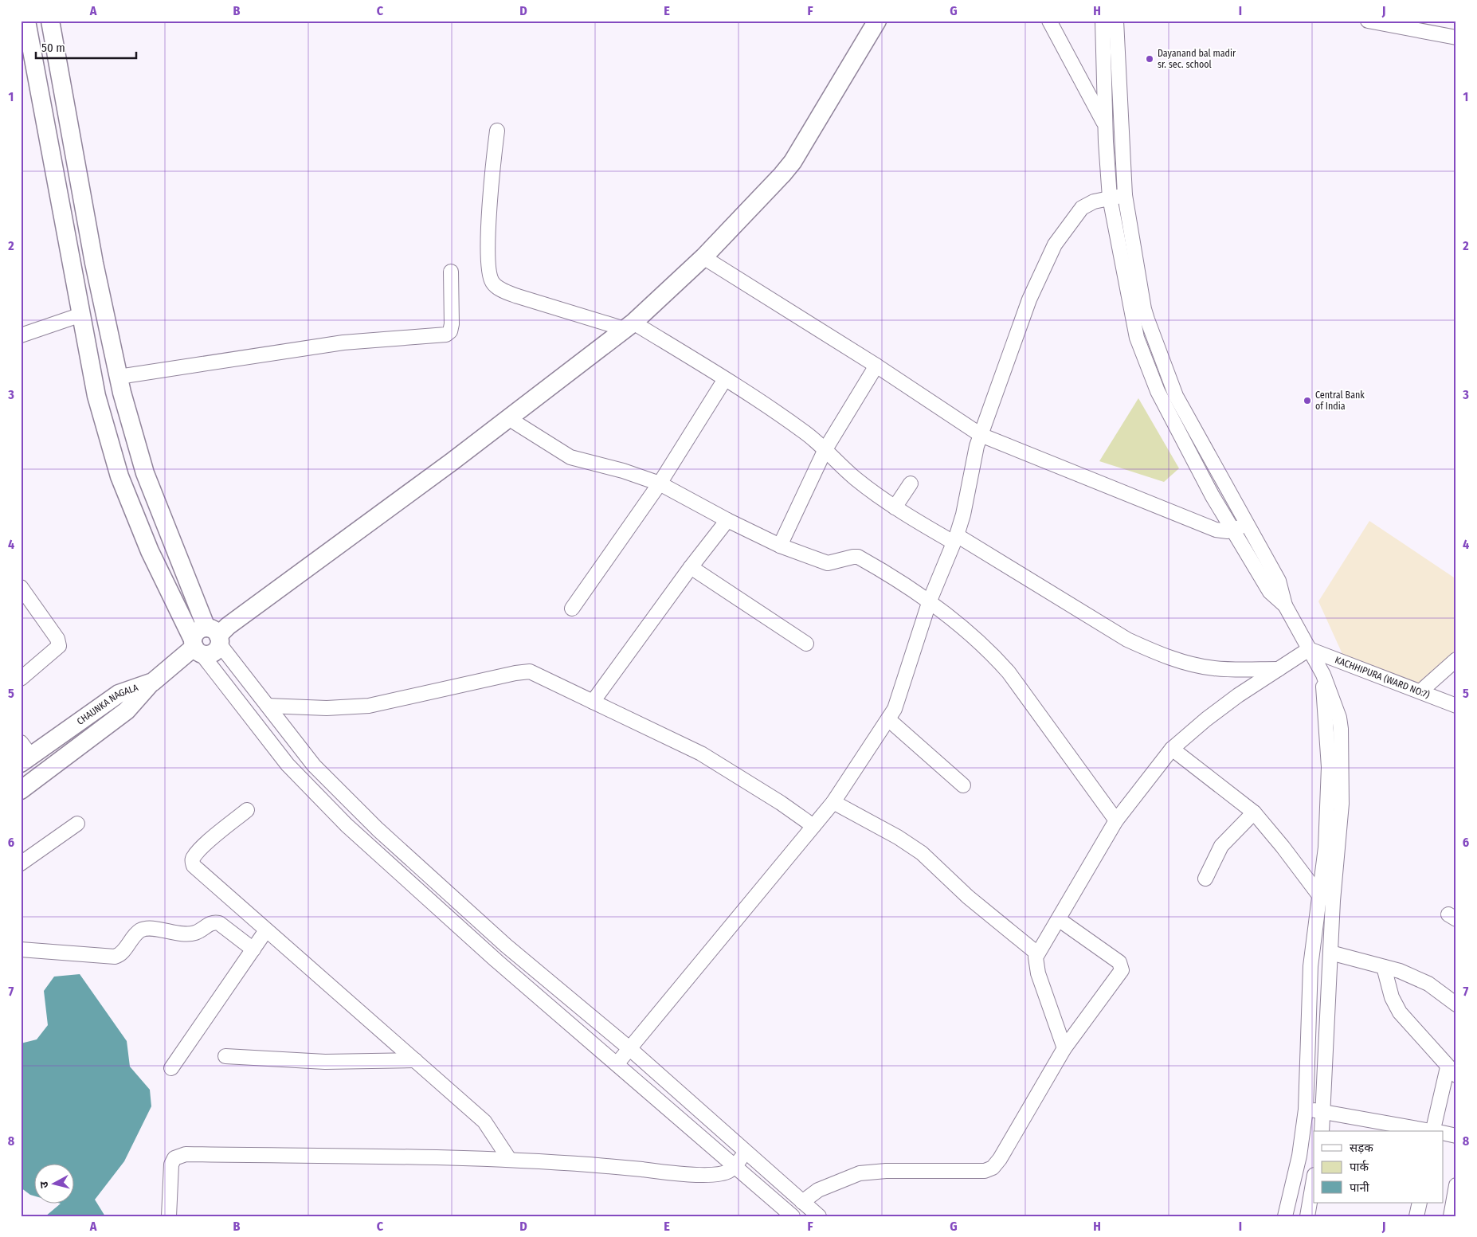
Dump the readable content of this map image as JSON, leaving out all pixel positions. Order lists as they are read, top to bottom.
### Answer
{
  "streets": {
    "main road": ["CHAUNKA NAGALA"],
    "street": ["KACHHIPURA (WARD NO:7)"]
  },
  "places": ["Dayanand bal madir sr. sec. school", "Central Bank of India"],
  "legend": ["सड़क", "पार्क", "पानी"],
  "scale_bar": "50 m",
  "north": "left",
  "grid": {
    "columns": [
      "A",
      "B",
      "C",
      "D",
      "E",
      "F",
      "G",
      "H",
      "I",
      "J"
    ],
    "rows": [
      "1",
      "2",
      "3",
      "4",
      "5",
      "6",
      "7",
      "8"
    ]
  }
}
